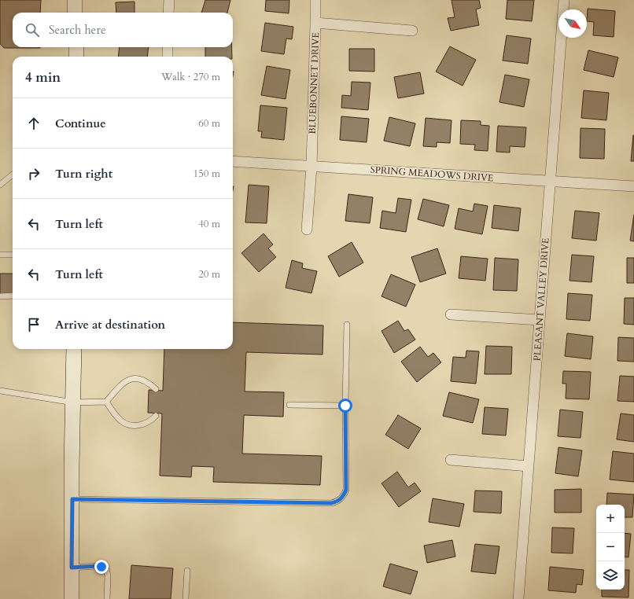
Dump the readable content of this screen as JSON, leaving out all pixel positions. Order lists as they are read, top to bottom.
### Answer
{
  "streets": {
    "street": ["BLUEBONNET DRIVE", "SPRING MEADOWS DRIVE", "PLEASANT VALLEY DRIVE"]
  },
  "crossings": [
    ["BLUEBONNET DRIVE", "SPRING MEADOWS DRIVE"],
    ["SPRING MEADOWS DRIVE", "PLEASANT VALLEY DRIVE"]
  ],
  "north": "bottom right",
  "page": {
    "search": "Search here",
    "heading": ["4 min", "Walk · 270 m"],
    "list": [
      ["Continue", "60 m"],
      ["Turn right", "150 m"],
      ["Turn left", "40 m"],
      ["Turn left", "20 m"],
      "Arrive at destination"
    ],
    "map_buttons": ["+", "−"]
  }
}
